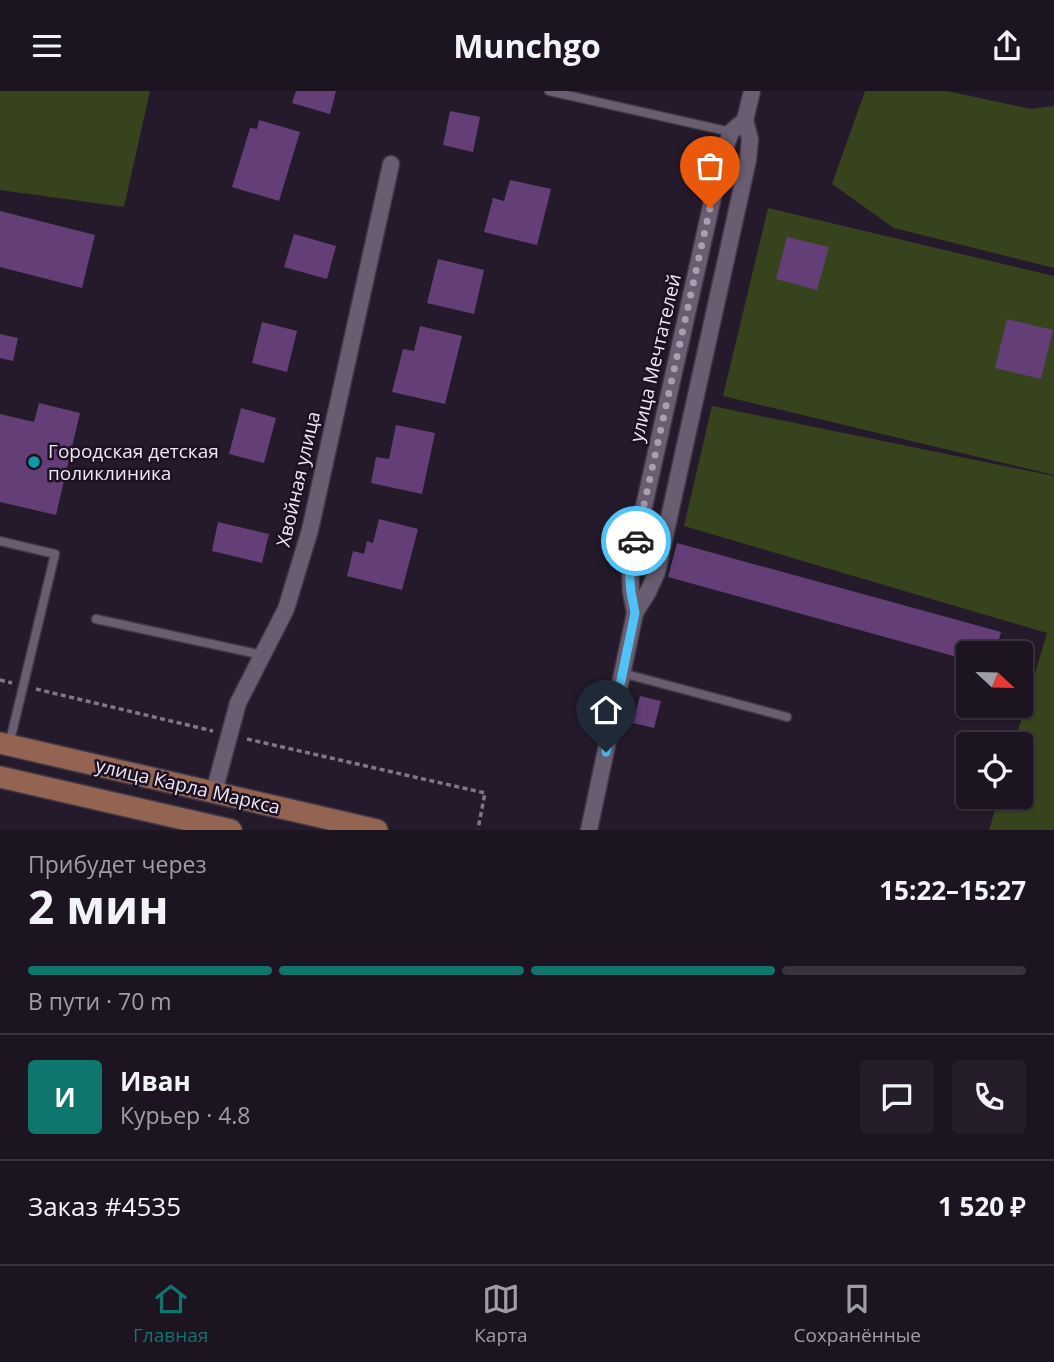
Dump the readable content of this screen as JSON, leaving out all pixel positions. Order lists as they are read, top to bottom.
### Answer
{
  "streets": {
    "main road": ["улица Карла Маркса"],
    "street": ["улица Мечтателей", "Хвойная улица"]
  },
  "crossings": [
    ["Хвойная улица", "улица Карла Маркса"]
  ],
  "places": ["Городская детская поликлиника"],
  "north": "right",
  "page": {
    "header": "Munchgo",
    "heading": ["2 мин", "Прибудет через", "15:22–15:27"],
    "panel": [
      "Иван",
      "Курьер · 4.8",
      "Заказ #4535",
      "1 520 ₽"
    ],
    "bar": "В пути · 70 m",
    "round": "И",
    "tabs": ["Главная", "Карта", "Сохранённые"]
  }
}
